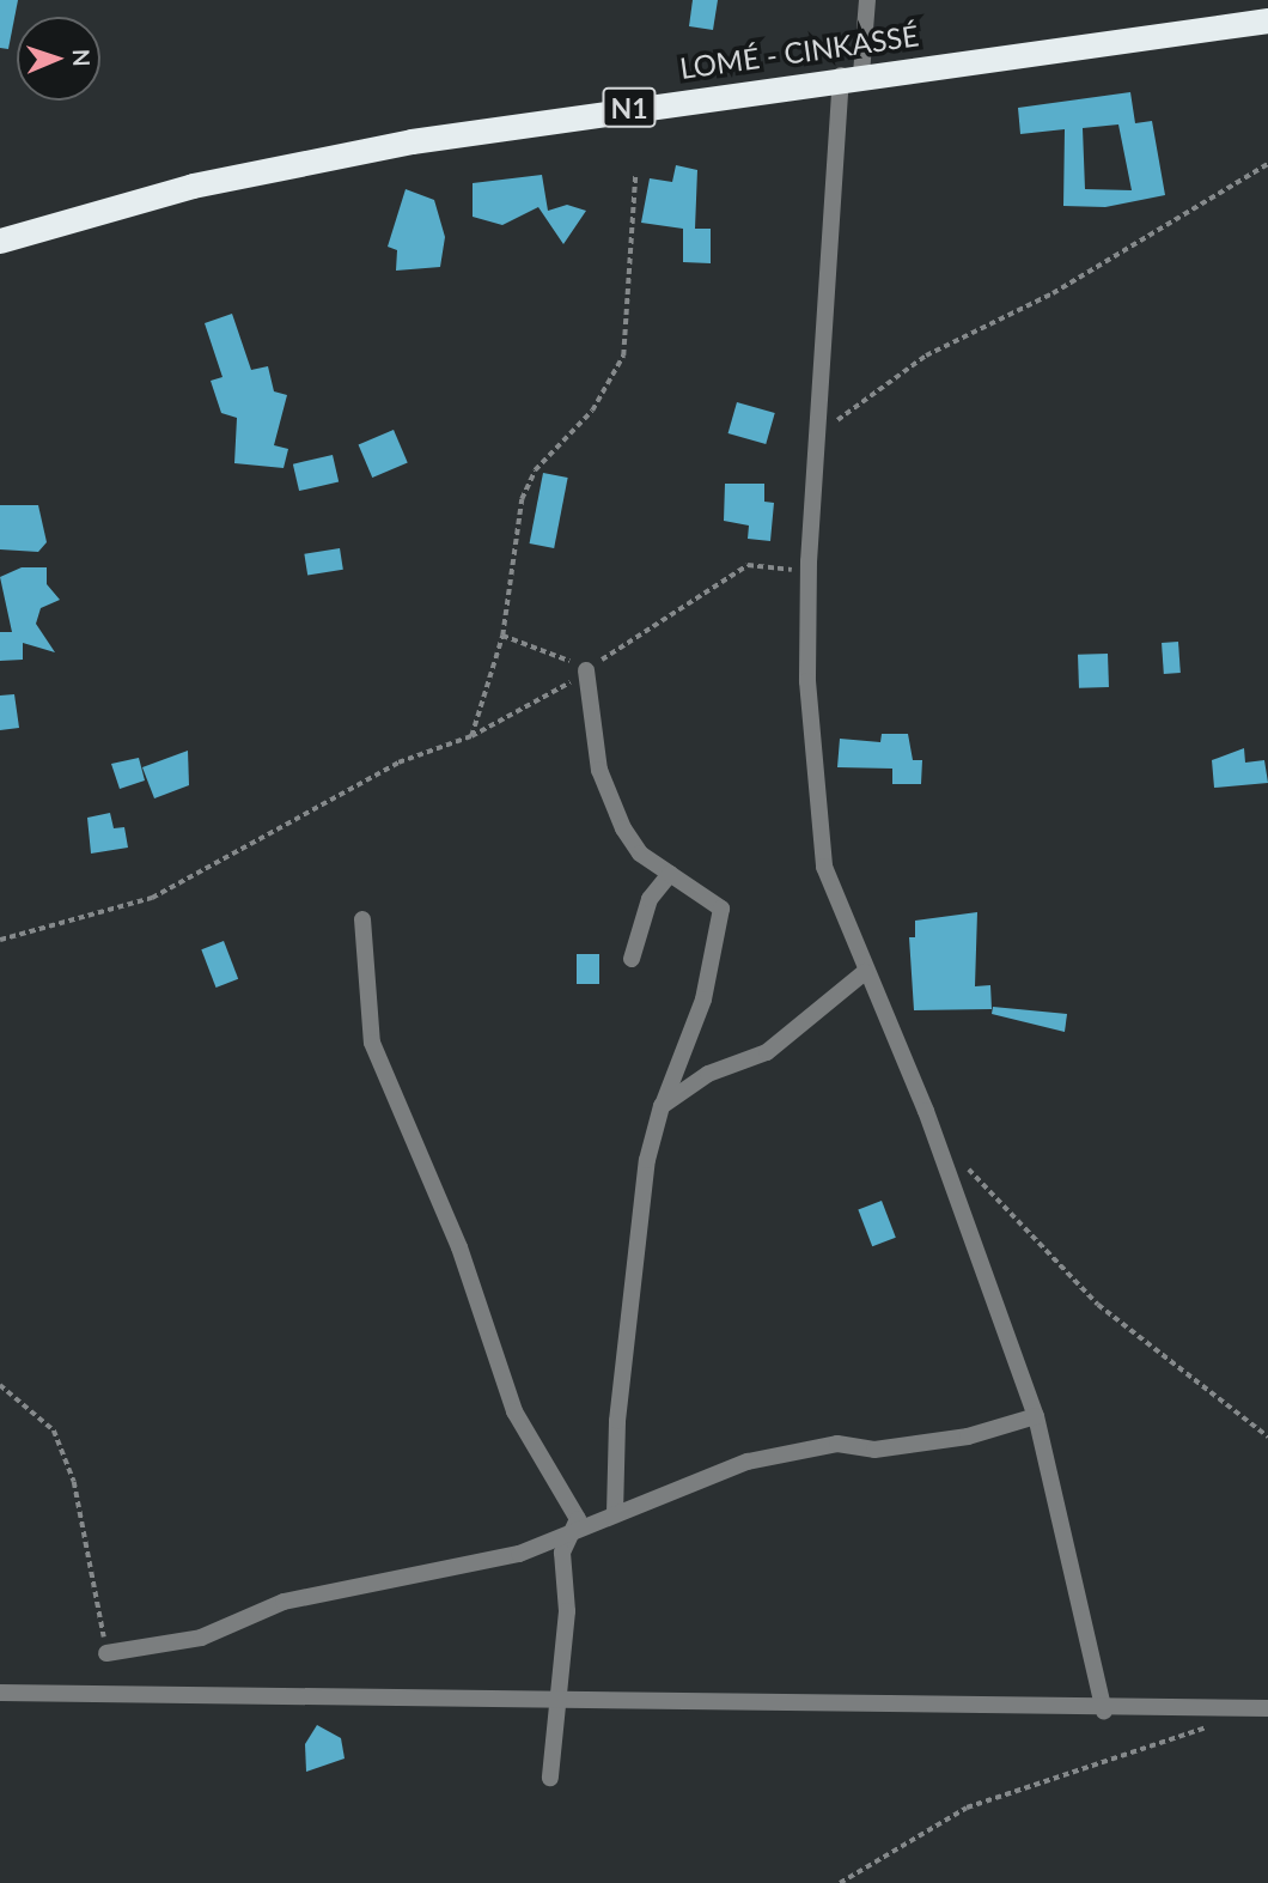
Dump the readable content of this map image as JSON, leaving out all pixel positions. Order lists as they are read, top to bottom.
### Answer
{
  "streets": {
    "highway": ["LOMÉ - CINKASSÉ", "N1"]
  },
  "north": "right"
}
